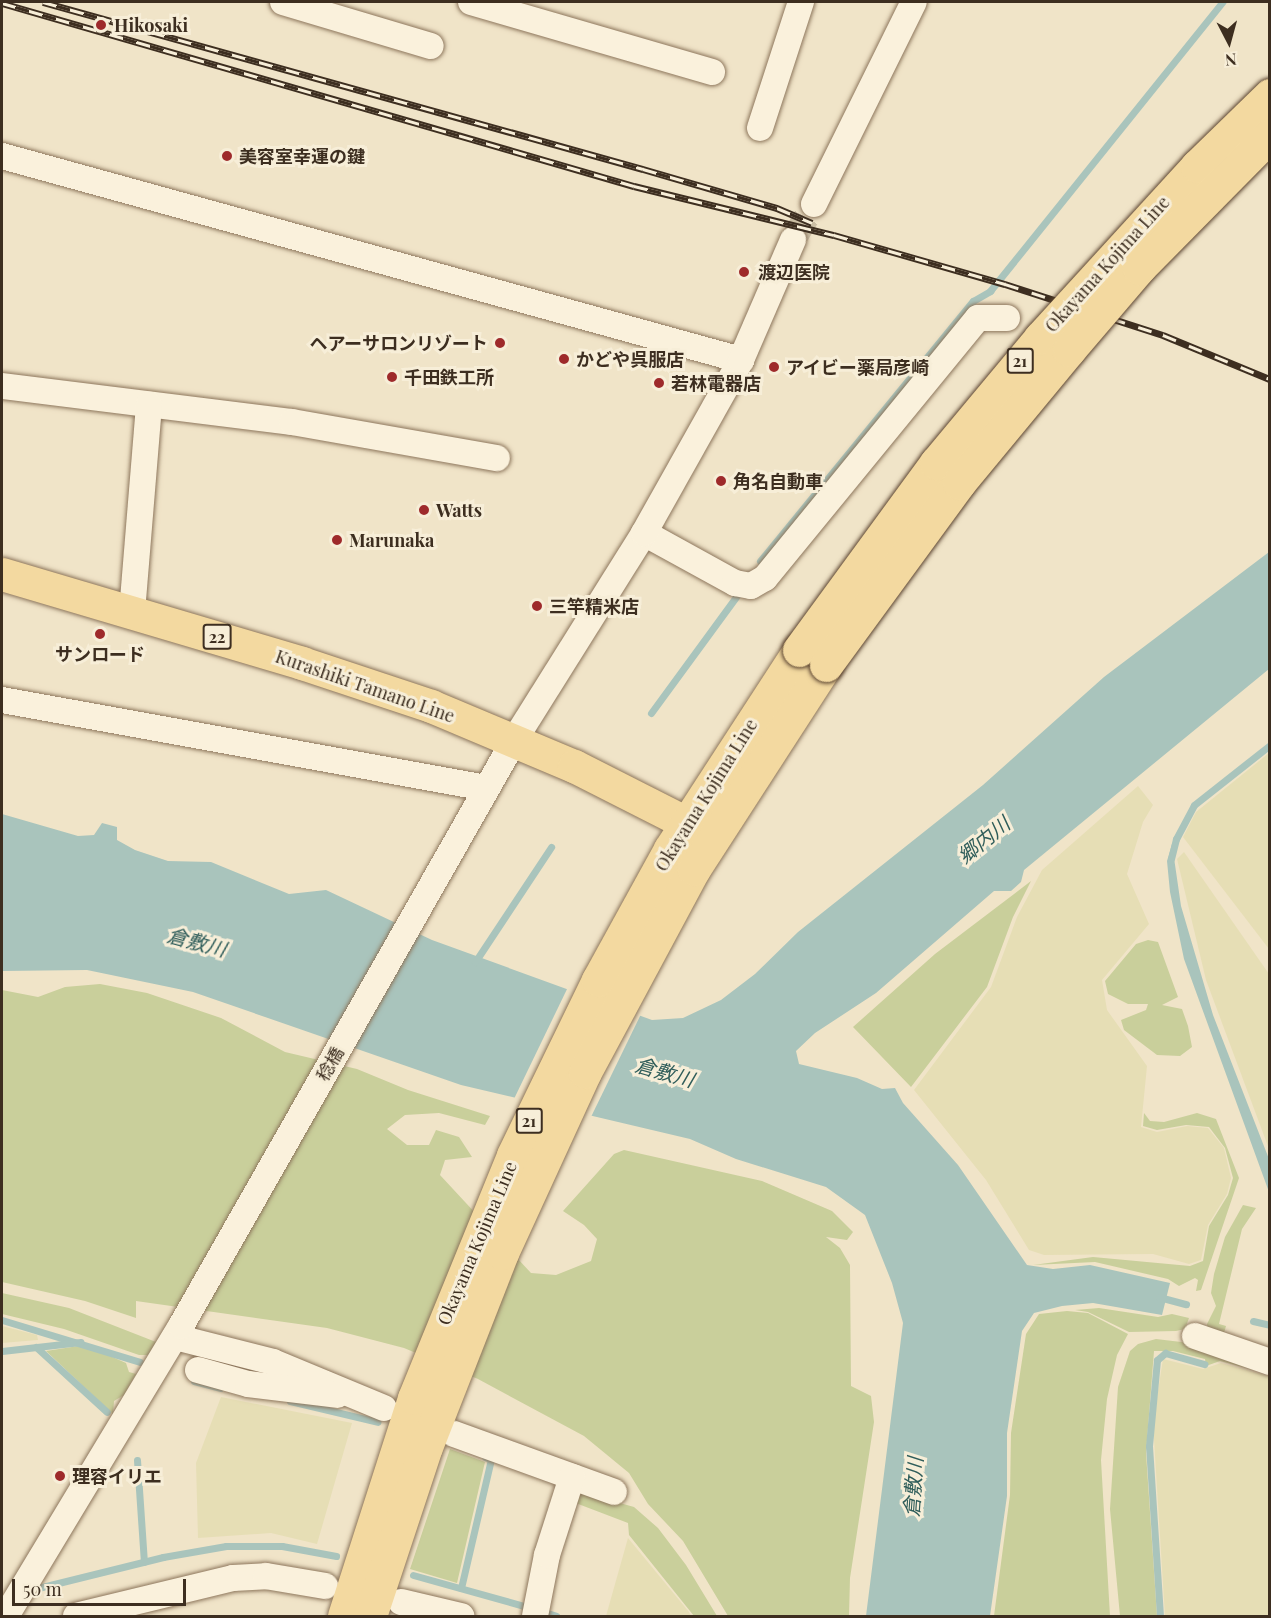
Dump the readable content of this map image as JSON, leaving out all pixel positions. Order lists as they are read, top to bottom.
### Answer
{
  "streets": {
    "main road": [
      "Okayama Kojima Line",
      "21",
      "22",
      "Kurashiki Tamano Line"
    ],
    "street": ["稔橋"]
  },
  "crossings": [
    ["Okayama Kojima Line", "Kurashiki Tamano Line"],
    ["Kurashiki Tamano Line", "稔橋"]
  ],
  "water": ["郷内川", "倉敷川"],
  "places": [
    "Hikosaki",
    "美容室幸運の鍵",
    "渡辺医院",
    "ヘアーサロンリゾート",
    "かどや呉服店",
    "アイビー薬局彦崎",
    "千田鉄工所",
    "若林電器店",
    "角名自動車",
    "Watts",
    "Marunaka",
    "三竿精米店",
    "サンロード",
    "理容イリエ"
  ],
  "scale_bar": "50 m",
  "north": "bottom"
}
